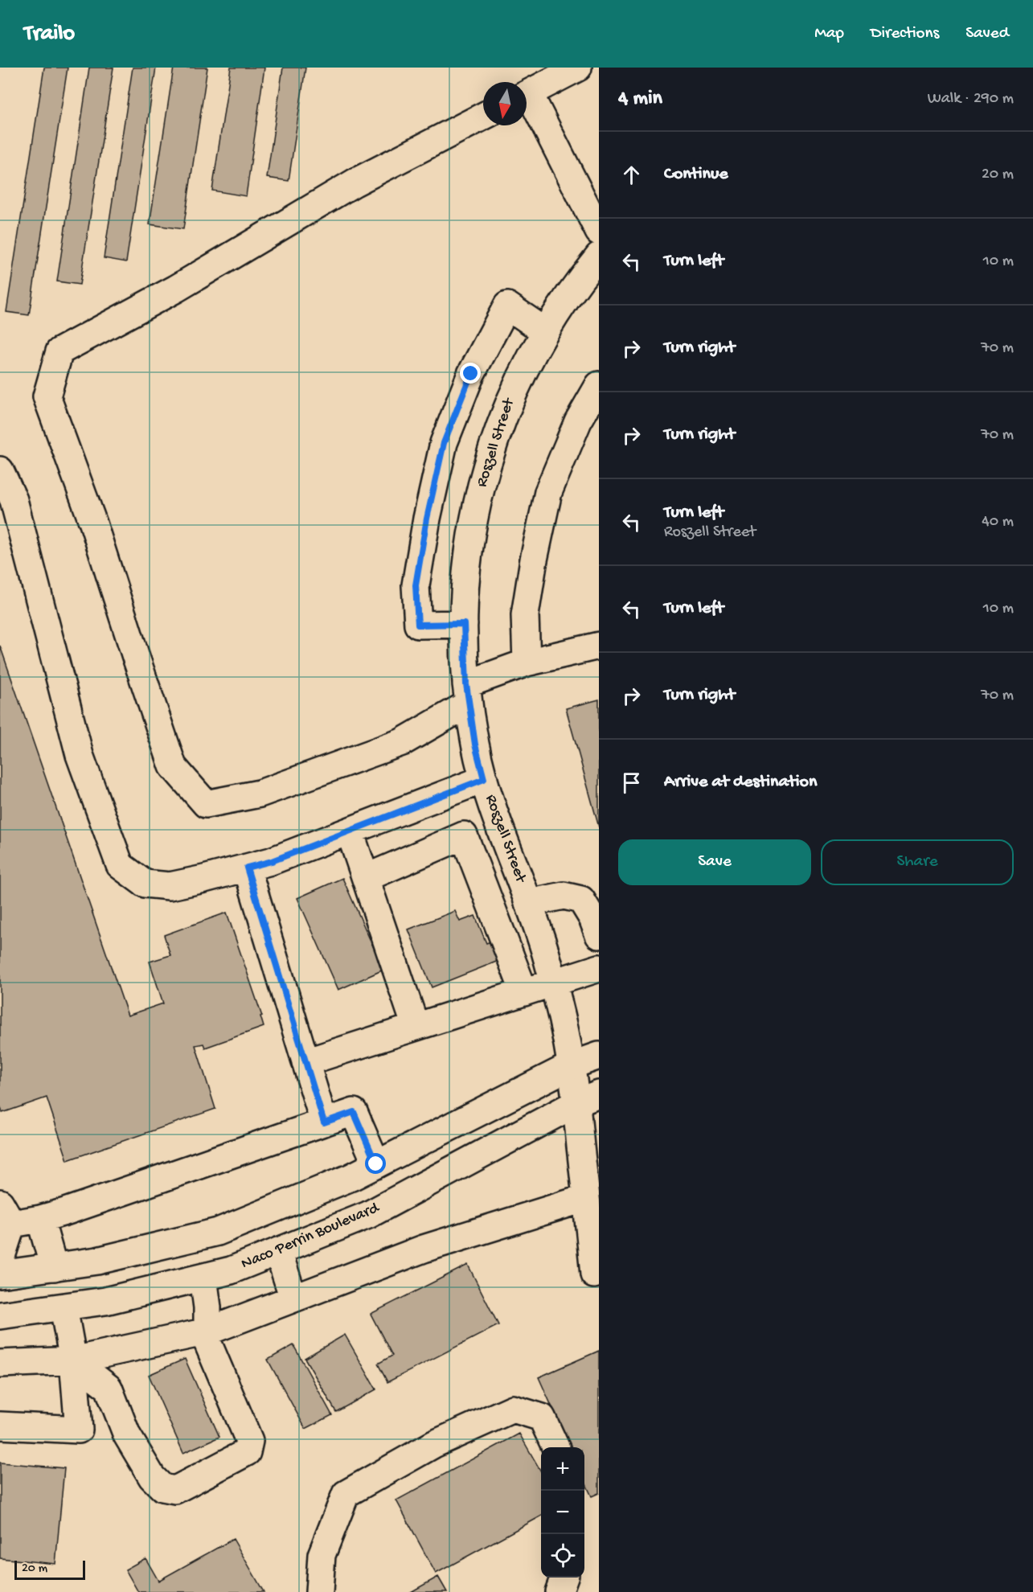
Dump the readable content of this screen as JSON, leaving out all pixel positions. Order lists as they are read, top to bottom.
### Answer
{
  "streets": {
    "main road": ["Roszell Street", "Naco Perrin Boulevard"]
  },
  "crossings": [
    ["Roszell Street", "Naco Perrin Boulevard"]
  ],
  "scale_bar": "20 m",
  "north": "bottom",
  "page": {
    "header": "Trailo",
    "nav": ["Map", "Directions", "Saved"],
    "heading": ["4 min", "Walk · 290 m"],
    "list": [
      ["Continue", "20 m"],
      ["Turn left", "10 m"],
      ["Turn right", "70 m"],
      ["Turn right", "70 m"],
      ["Turn left", "Roszell Street", "40 m"],
      ["Turn left", "10 m"],
      ["Turn right", "70 m"],
      "Arrive at destination"
    ],
    "buttons": ["Save", "Share"],
    "map_buttons": ["+", "−"],
    "scale": "20 m"
  }
}
